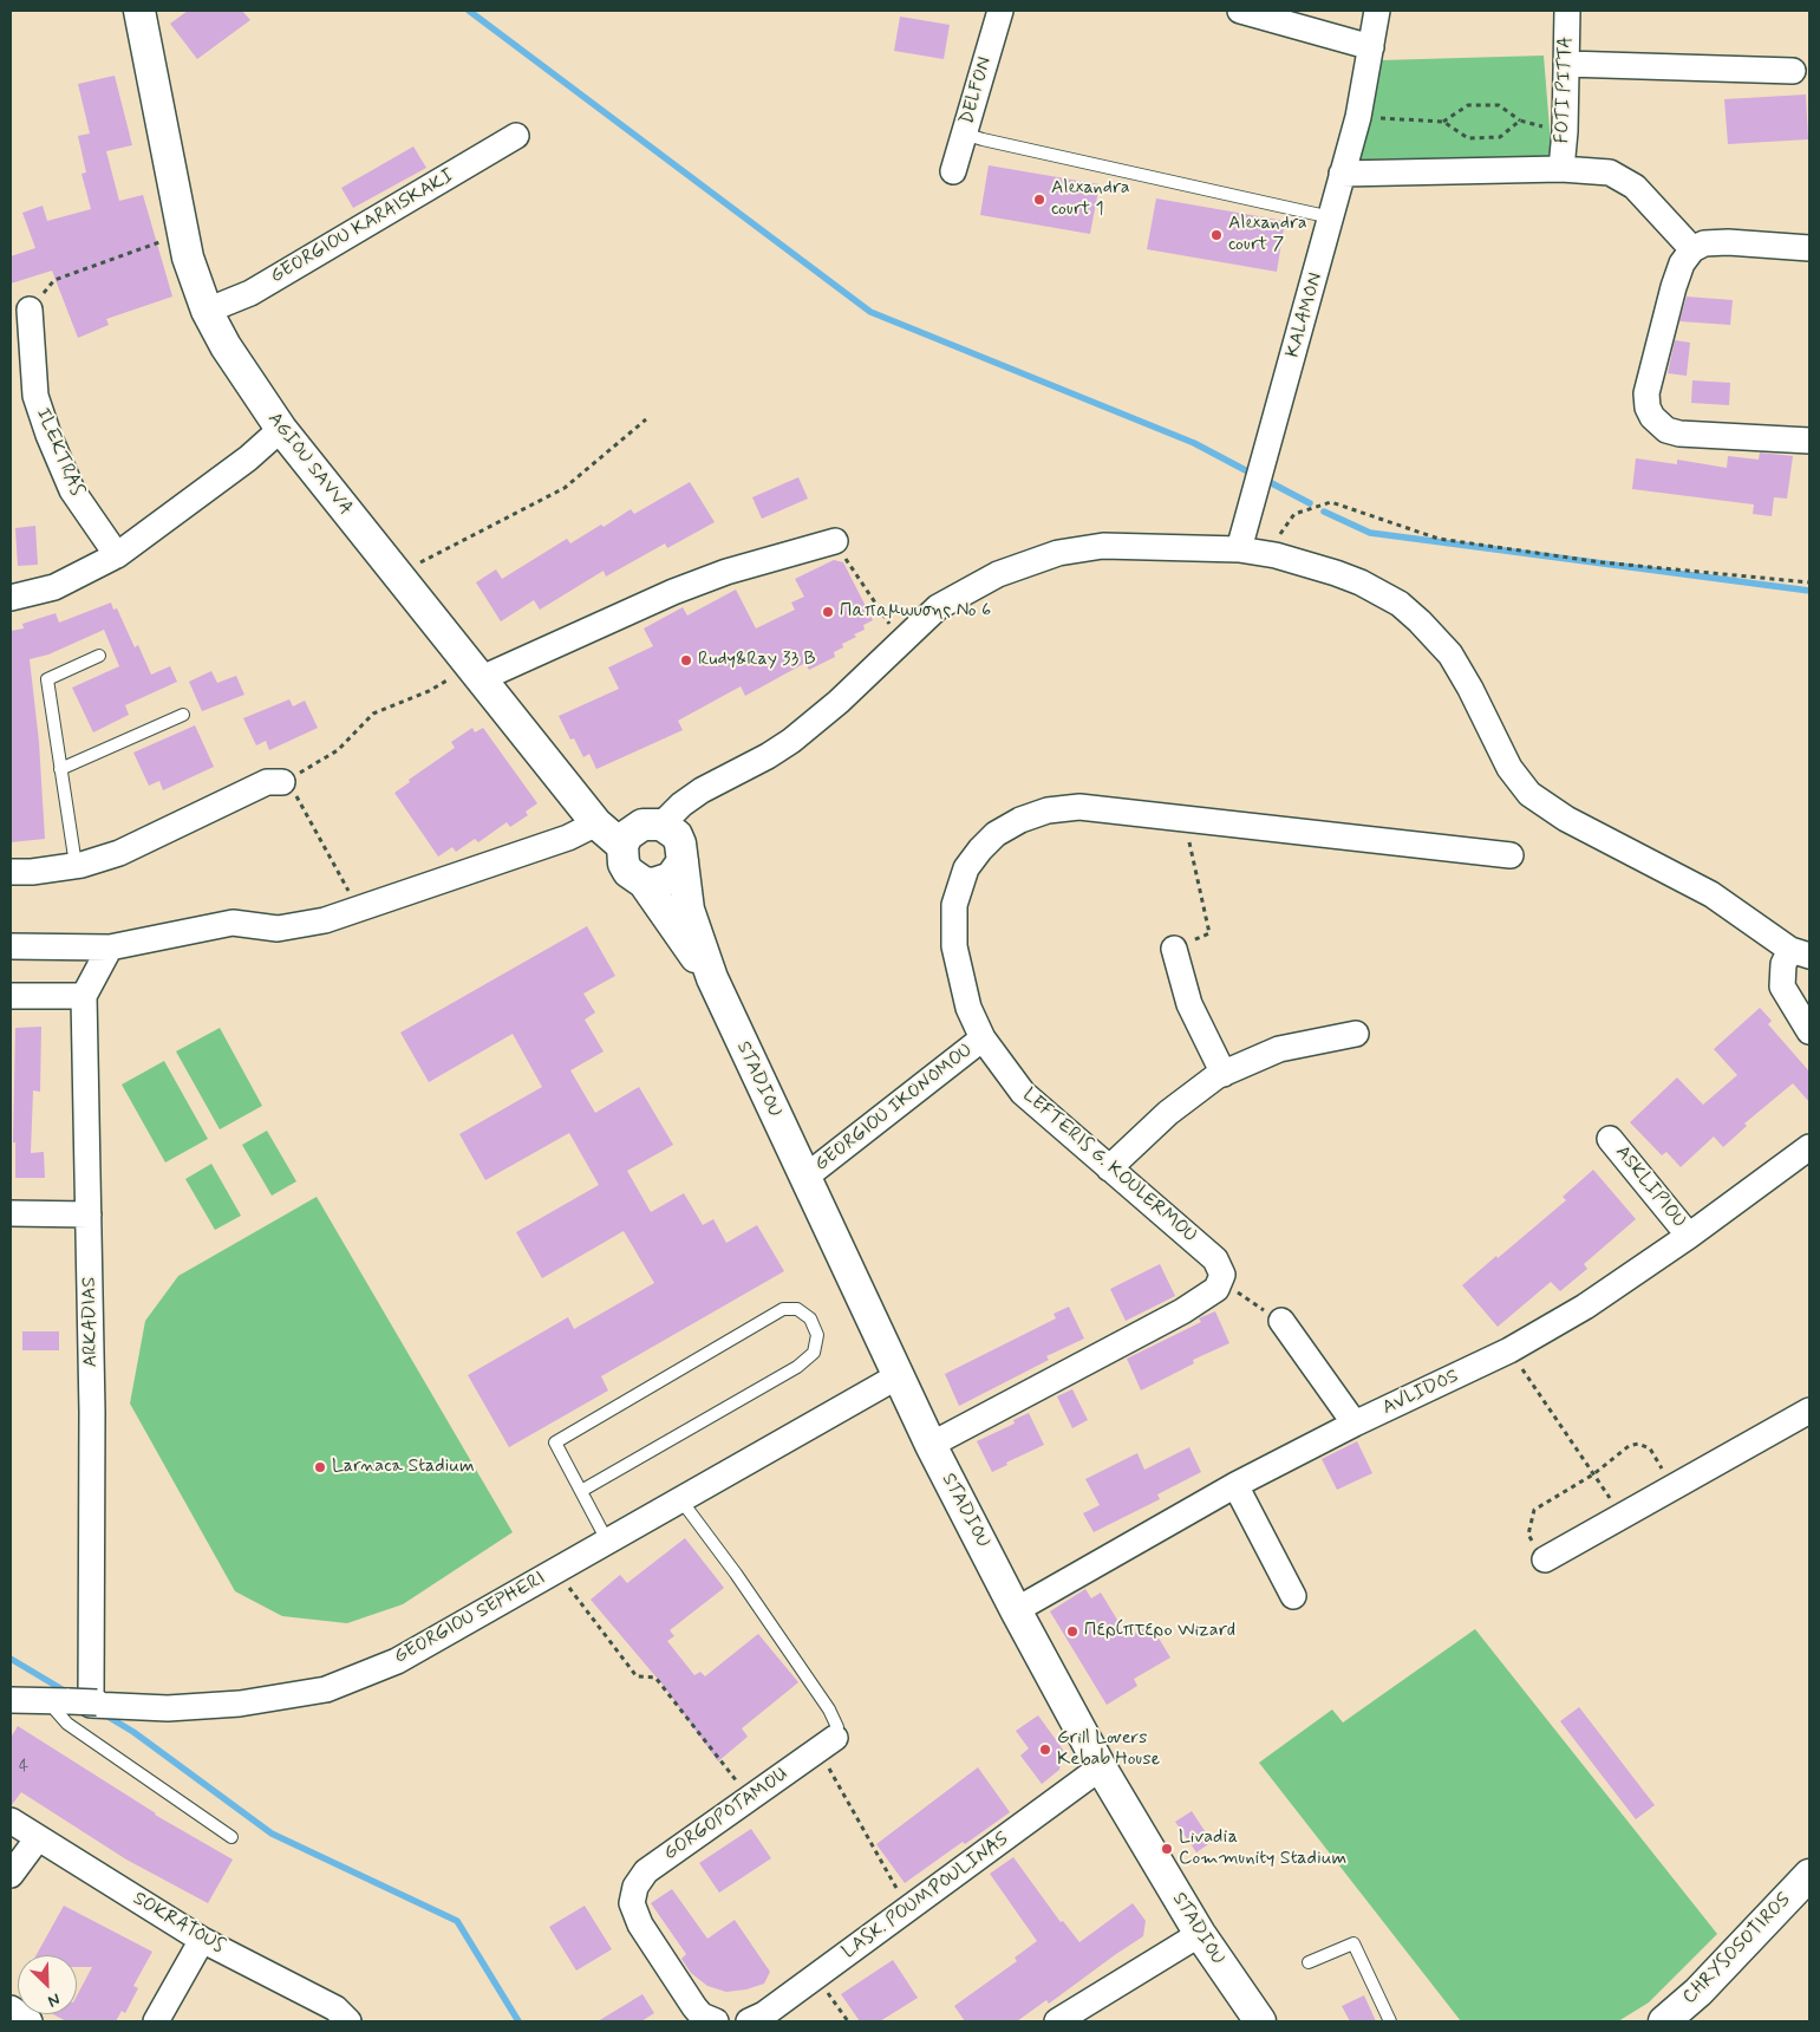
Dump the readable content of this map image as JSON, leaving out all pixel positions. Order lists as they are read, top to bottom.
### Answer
{
  "streets": {
    "street": [
      "FOTI PITTA",
      "DELFON",
      "GEORGIOU KARAISKAKI",
      "KALAMON",
      "ILEKTRAS",
      "AGIOU SAVVA",
      "STADIOU",
      "GEORGIOU IKONOMOU",
      "LEFTERIS G. KOULERMOU",
      "ASKLIPIOU",
      "ARKADIAS",
      "AVLIDOS",
      "GEORGIOU SEPHERI",
      "GORGOPOTAMOU",
      "LASK. POUMPOULINAS",
      "SOKRATOUS",
      "CHRYSOSOTIROS"
    ]
  },
  "crossings": [
    ["GEORGIOU KARAISKAKI", "AGIOU SAVVA"],
    ["AGIOU SAVVA", "STADIOU"],
    ["STADIOU", "GEORGIOU IKONOMOU"],
    ["STADIOU", "AVLIDOS"],
    ["STADIOU", "GEORGIOU SEPHERI"],
    ["STADIOU", "LASK. POUMPOULINAS"],
    ["GEORGIOU IKONOMOU", "LEFTERIS G. KOULERMOU"],
    ["ASKLIPIOU", "AVLIDOS"],
    ["ARKADIAS", "GEORGIOU SEPHERI"]
  ],
  "places": [
    "Alexandra court 1",
    "Alexandra court 7",
    "Παπαμωυσης No 6",
    "Rudy&Ray 33 B",
    "Larnaca Stadium",
    "Περίπτερο Wizard",
    "Grill Lovers Kebab House",
    "Livadia Community Stadium"
  ],
  "house_numbers": ["4"],
  "north": "bottom right"
}
